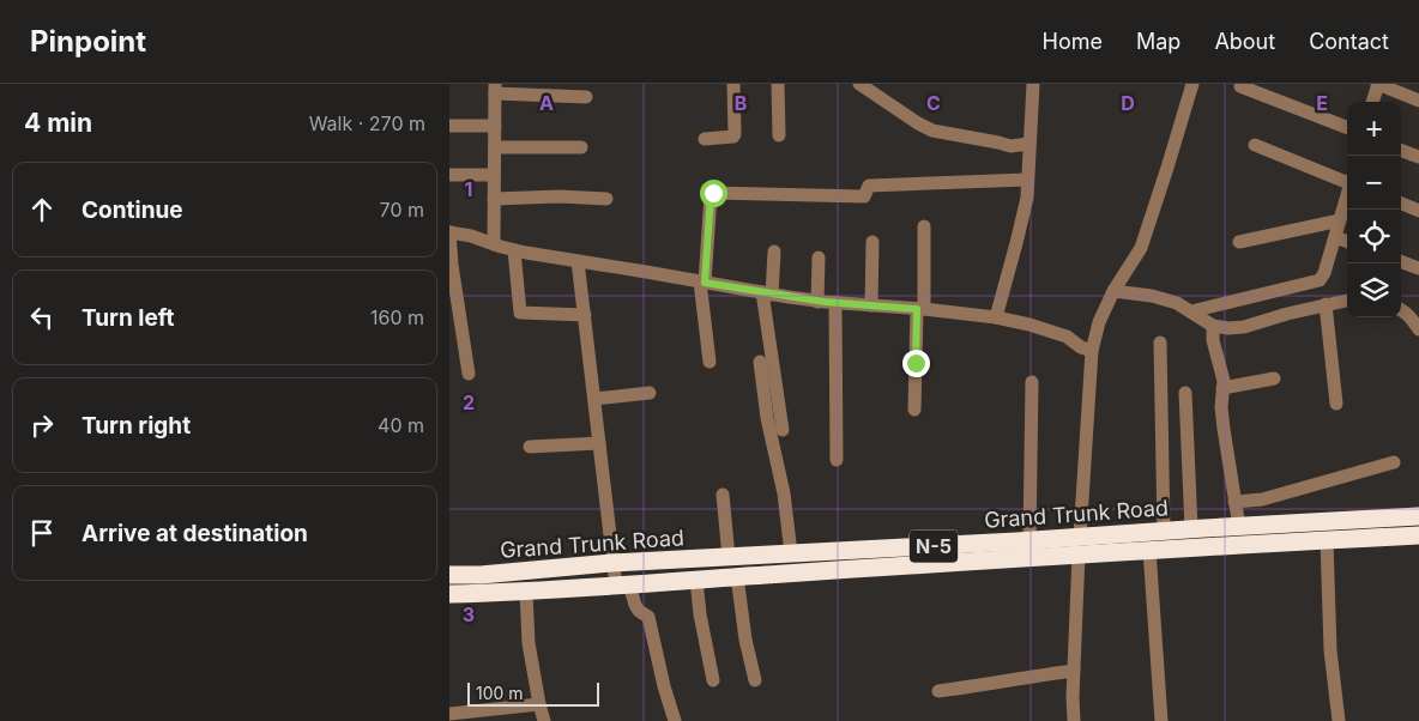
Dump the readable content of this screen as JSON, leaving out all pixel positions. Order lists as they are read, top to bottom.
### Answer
{
  "streets": {
    "highway": ["Grand Trunk Road", "N-5"]
  },
  "scale_bar": "100 m",
  "page": {
    "header": "Pinpoint",
    "nav": [
      "Home",
      "Map",
      "About",
      "Contact"
    ],
    "heading": ["4 min", "Walk · 270 m"],
    "map_buttons": ["+", "−"],
    "list": [
      ["Continue", "70 m"],
      ["Turn left", "160 m"],
      ["Turn right", "40 m"],
      "Arrive at destination"
    ],
    "scale": "100 m"
  },
  "grid": {
    "columns": [
      "A",
      "B",
      "C",
      "D",
      "E"
    ],
    "rows": ["1", "2", "3"]
  }
}
